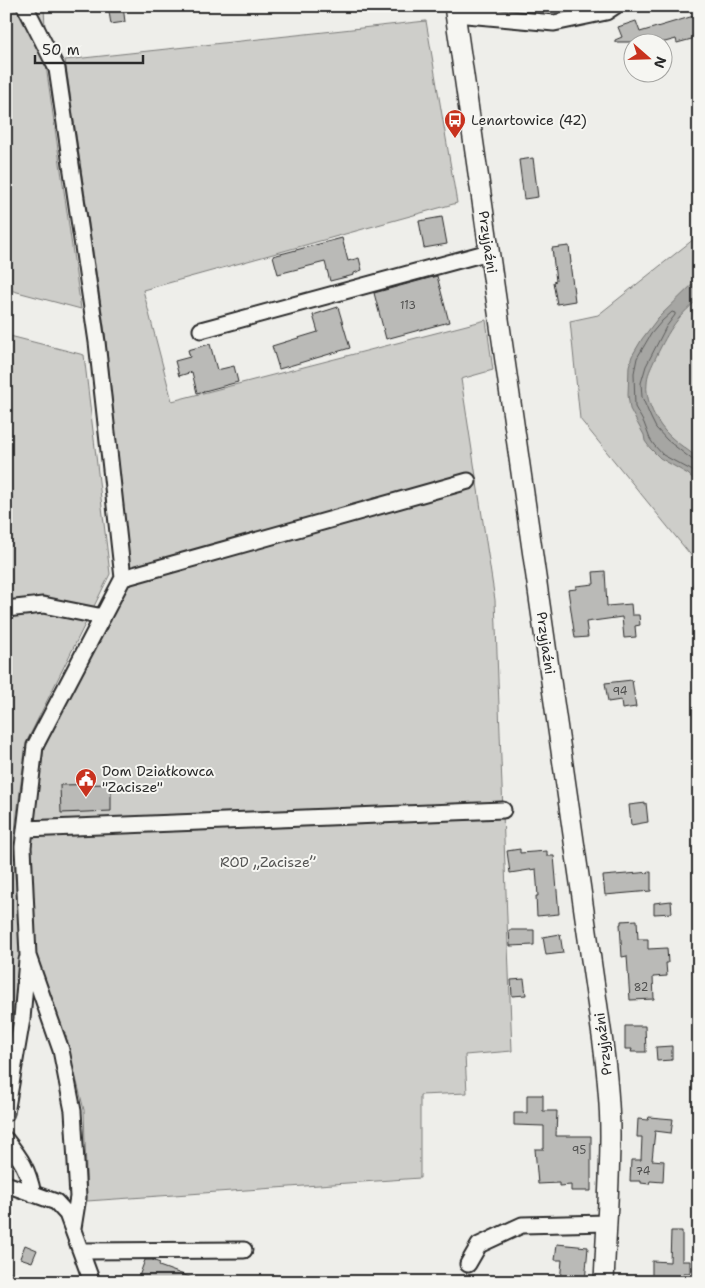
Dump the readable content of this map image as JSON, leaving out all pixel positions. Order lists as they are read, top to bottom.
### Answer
{
  "streets": {
    "main road": ["Przyjaźni"]
  },
  "parks": ["ROD „Zacisze”"],
  "places": {
    "bus stop": ["Lenartowice (42)"],
    "public building": ["Dom Działkowca \"Zacisze\""]
  },
  "house_numbers": [
    "113",
    "94",
    "82",
    "95",
    "74"
  ],
  "scale_bar": "50 m",
  "north": "right"
}
